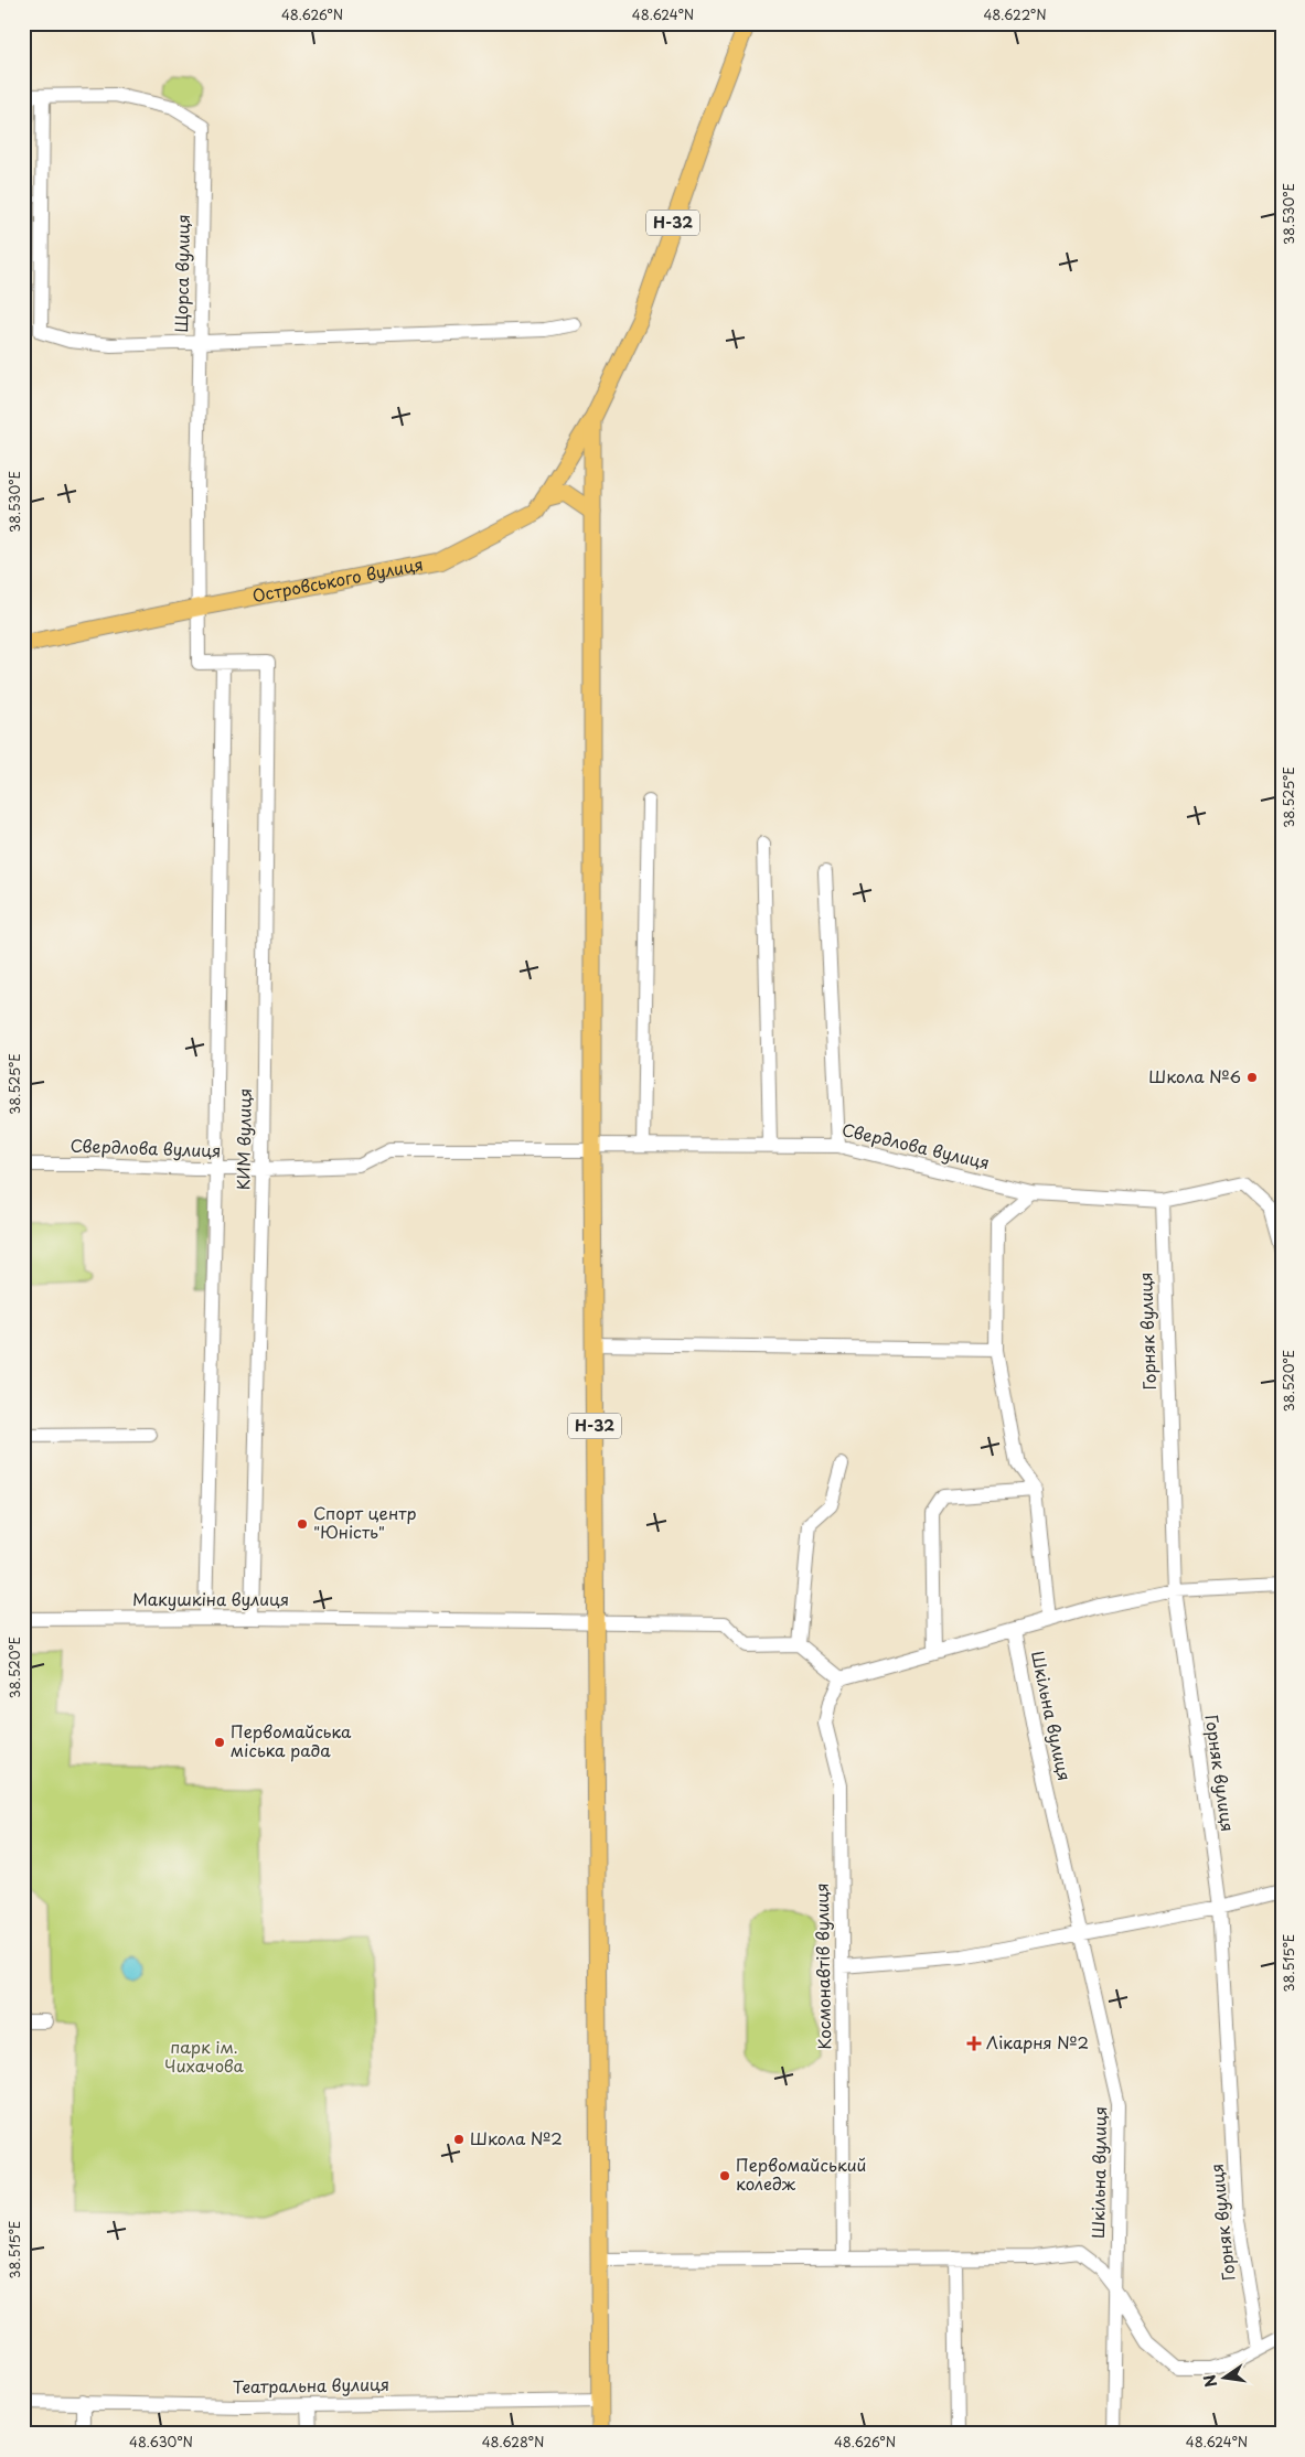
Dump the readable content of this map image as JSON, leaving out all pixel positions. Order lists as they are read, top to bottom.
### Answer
{
  "streets": {
    "main road": ["Н-32", "Островського вулиця"],
    "street": [
      "Щорса вулиця",
      "КИМ вулиця",
      "Свердлова вулиця",
      "Горняк вулиця",
      "Макушкіна вулиця",
      "Шкільна вулиця",
      "Космонавтів вулиця",
      "Театральна вулиця"
    ]
  },
  "crossings": [
    ["Н-32", "Островського вулиця"],
    ["Н-32", "Свердлова вулиця"],
    ["Н-32", "Макушкіна вулиця"],
    ["Н-32", "Театральна вулиця"],
    ["Щорса вулиця", "Островського вулиця"],
    ["Щорса вулиця", "КИМ вулиця"],
    ["КИМ вулиця", "Свердлова вулиця"],
    ["КИМ вулиця", "Макушкіна вулиця"],
    ["Свердлова вулиця", "Горняк вулиця"]
  ],
  "parks": ["парк ім. Чихачова"],
  "places": {
    "other": [
      "Школа №6",
      "Спорт центр \"Юність\"",
      "Первомайська міська рада",
      "Школа №2",
      "Первомайський коледж"
    ],
    "health": ["Лікарня №2"]
  },
  "north": "left",
  "coordinates": [
    "48.626°N",
    "48.624°N",
    "48.622°N",
    "38.530°E",
    "38.525°E",
    "38.520°E",
    "38.515°E",
    "48.630°N",
    "48.628°N"
  ]
}
